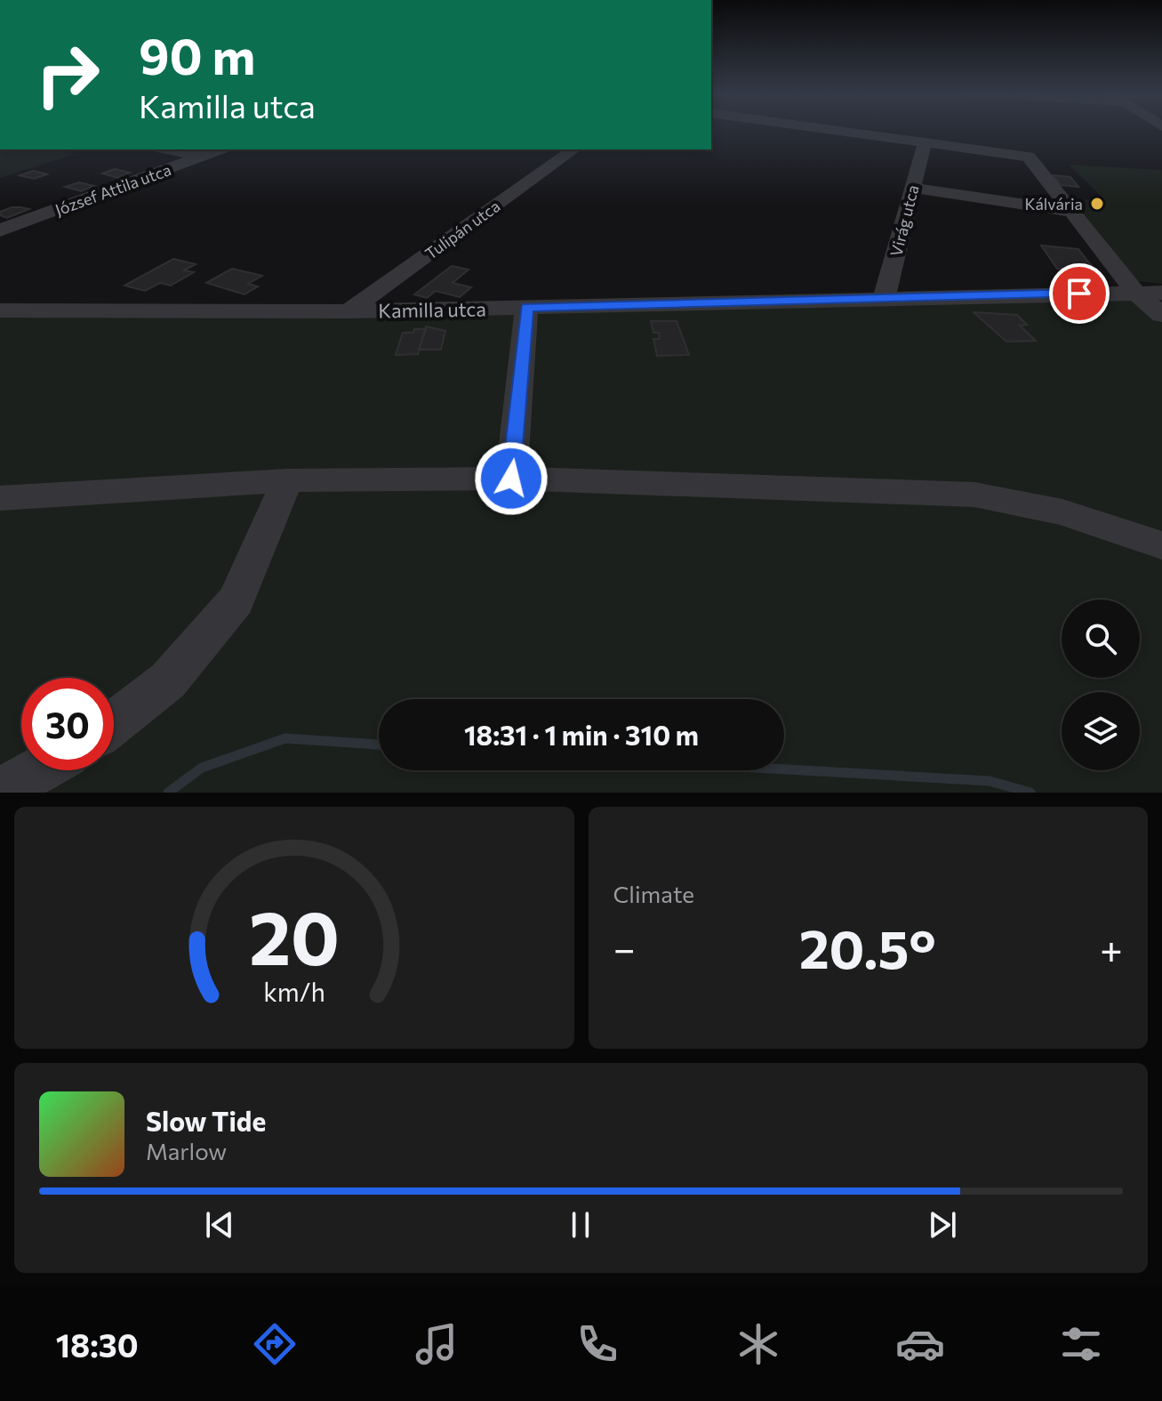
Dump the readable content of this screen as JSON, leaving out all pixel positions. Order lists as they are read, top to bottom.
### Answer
{
  "streets": {
    "street": [
      "József Attila utca",
      "Virág utca",
      "Tulipán utca",
      "Kamilla utca"
    ]
  },
  "crossings": [
    ["Virág utca", "Kamilla utca"],
    ["Tulipán utca", "Kamilla utca"]
  ],
  "places": ["Kálvária"],
  "page": {
    "turn": ["90 m", "Kamilla utca"],
    "limit": "30",
    "trip": "18:31 · 1 min · 310 m",
    "tile": "Climate",
    "heat": ["−", "20.5°", "+"],
    "song": ["Slow Tide", "Marlow"],
    "tabs": "18:30",
    "gauge": ["20", "km/h"]
  }
}
